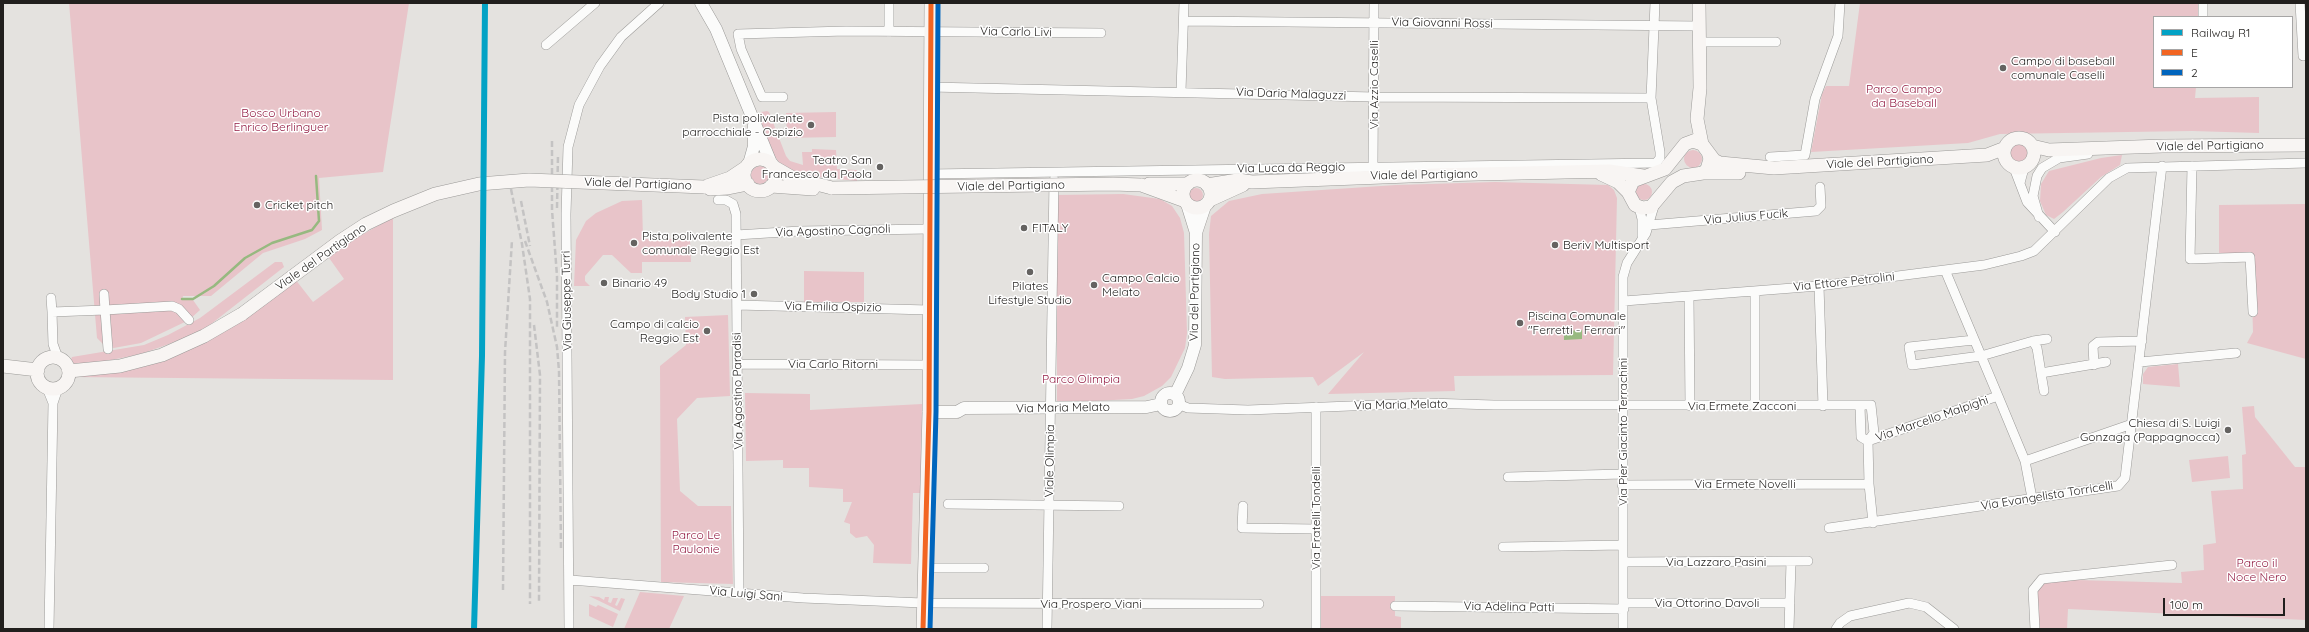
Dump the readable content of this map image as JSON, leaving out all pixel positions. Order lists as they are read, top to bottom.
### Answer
{
  "streets": {
    "main road": ["Viale del Partigiano"],
    "street": [
      "Via Giovanni Rossi",
      "Via Carlo Livi",
      "Via Azzio Caselli",
      "Via Daria Malaguzzi",
      "Via Luca da Reggio",
      "Via Julius Fucik",
      "Via Agostino Cagnoli",
      "Via Ettore Petrolini",
      "Via del Partigiano",
      "Via Giuseppe Turri",
      "Via Emilia Ospizio",
      "Via Carlo Ritorni",
      "Via Agostino Paradisi",
      "Via Maria Melato",
      "Via Ermete Zacconi",
      "Via Marcello Malpighi",
      "Via Pier Giacinto Terrachini",
      "Viale Olimpia",
      "Via Ermete Novelli",
      "Via Evangelista Torricelli",
      "Via Fratelli Tondelli",
      "Via Lazzaro Pasini",
      "Via Luigi Sani",
      "Via Ottorino Davoli",
      "Via Prospero Viani",
      "Via Adelina Patti"
    ]
  },
  "crossings": [
    ["Via Giovanni Rossi", "Via Azzio Caselli"],
    ["Via Azzio Caselli", "Via Daria Malaguzzi"],
    ["Via Azzio Caselli", "Via Luca da Reggio"],
    ["Via Daria Malaguzzi", "Via Luca da Reggio"],
    ["Viale del Partigiano", "Via del Partigiano"],
    ["Viale del Partigiano", "Via Pier Giacinto Terrachini"],
    ["Via Luca da Reggio", "Viale Olimpia"],
    ["Via Julius Fucik", "Via Pier Giacinto Terrachini"],
    ["Via Agostino Cagnoli", "Via Agostino Paradisi"],
    ["Via Ettore Petrolini", "Via Pier Giacinto Terrachini"],
    ["Via Ettore Petrolini", "Via Evangelista Torricelli"],
    ["Via del Partigiano", "Via Maria Melato"],
    ["Via Giuseppe Turri", "Via Luigi Sani"],
    ["Via Emilia Ospizio", "Via Agostino Paradisi"],
    ["Via Carlo Ritorni", "Via Agostino Paradisi"],
    ["Via Agostino Paradisi", "Via Luigi Sani"],
    ["Via Maria Melato", "Via Ermete Zacconi"],
    ["Via Maria Melato", "Via Pier Giacinto Terrachini"],
    ["Via Maria Melato", "Viale Olimpia"],
    ["Via Maria Melato", "Via Fratelli Tondelli"],
    ["Via Ermete Zacconi", "Via Marcello Malpighi"],
    ["Via Ermete Zacconi", "Via Pier Giacinto Terrachini"],
    ["Via Marcello Malpighi", "Via Evangelista Torricelli"],
    ["Via Pier Giacinto Terrachini", "Via Ermete Novelli"],
    ["Via Pier Giacinto Terrachini", "Via Lazzaro Pasini"],
    ["Via Pier Giacinto Terrachini", "Via Ottorino Davoli"],
    ["Via Pier Giacinto Terrachini", "Via Adelina Patti"],
    ["Viale Olimpia", "Via Prospero Viani"],
    ["Via Luigi Sani", "Via Prospero Viani"],
    ["Via Ottorino Davoli", "Via Adelina Patti"]
  ],
  "parks": [
    "Parco Campo da Baseball",
    "Bosco Urbano Enrico Berlinguer",
    "Parco Olimpia",
    "Parco Le Paulonie",
    "Parco il Noce Nero"
  ],
  "places": [
    "Campo di baseball comunale Caselli",
    "Pista polivalente parrocchiale - Ospizio",
    "Teatro San Francesco da Paola",
    "Cricket pitch",
    "FITALY",
    "Pista polivalente comunale Reggio Est",
    "Beriv Multisport",
    "Pilates Lifestyle Studio",
    "Binario 49",
    "Campo Calcio Melato",
    "Body Studio 1",
    "Piscina Comunale \"Ferretti - Ferrari\"",
    "Campo di calcio Reggio Est",
    "Chiesa di S. Luigi Gonzaga (Pappagnocca)"
  ],
  "lines": ["rail line R1", "transit line E", "transit line 2"],
  "legend": ["Railway R1", "E", "2"],
  "scale_bar": "100 m"
}
